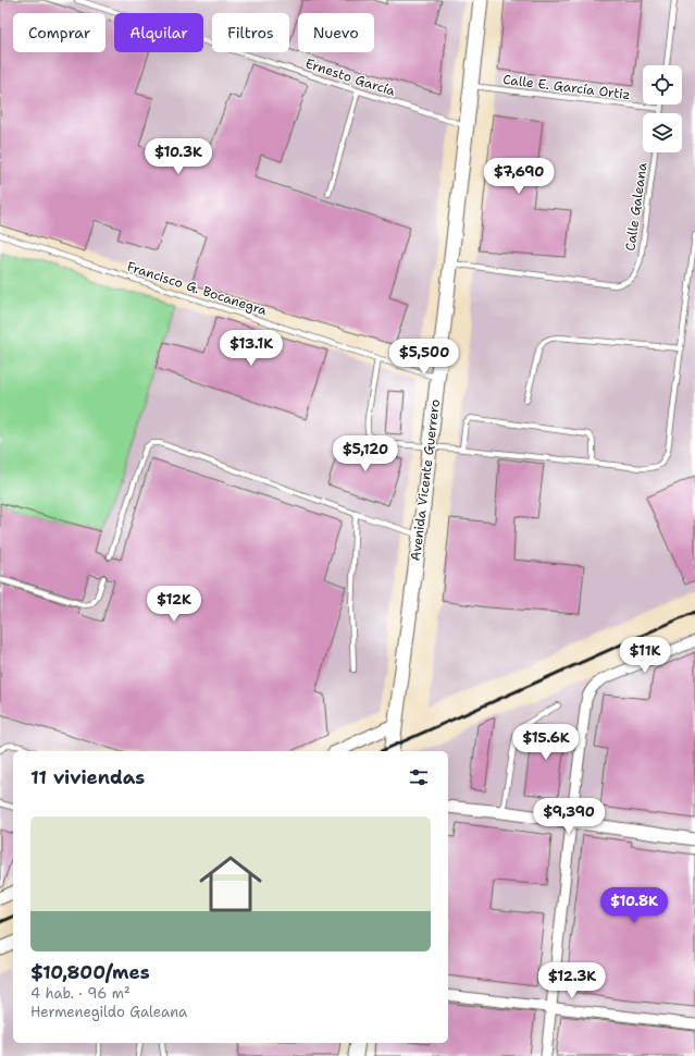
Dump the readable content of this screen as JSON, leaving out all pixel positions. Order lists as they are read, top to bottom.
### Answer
{
  "streets": {
    "main road": ["Avenida Vicente Guerrero"],
    "lane": [
      "Ernesto García",
      "Calle E. García Ortiz",
      "Calle Galeana",
      "Francisco G. Bocanegra"
    ]
  },
  "crossings": [
    ["Ernesto García", "Avenida Vicente Guerrero"],
    ["Calle E. García Ortiz", "Avenida Vicente Guerrero"],
    ["Calle Galeana", "Avenida Vicente Guerrero"],
    ["Francisco G. Bocanegra", "Avenida Vicente Guerrero"]
  ],
  "page": {
    "chip": [
      "Comprar",
      "Alquilar",
      "Filtros",
      "Nuevo"
    ],
    "price": [
      "$10.3K",
      "$7,690",
      "$13.1K",
      "$5,500",
      "$5,120",
      "$12K",
      "$11K",
      "$15.6K",
      "$9,390",
      "$10.8K",
      "$12.3K"
    ],
    "heading": "11 viviendas",
    "list": [
      {
        "name": "$10,800/mes",
        "note": "4 hab. · 96 m² · Hermenegildo Galeana"
      }
    ]
  }
}
